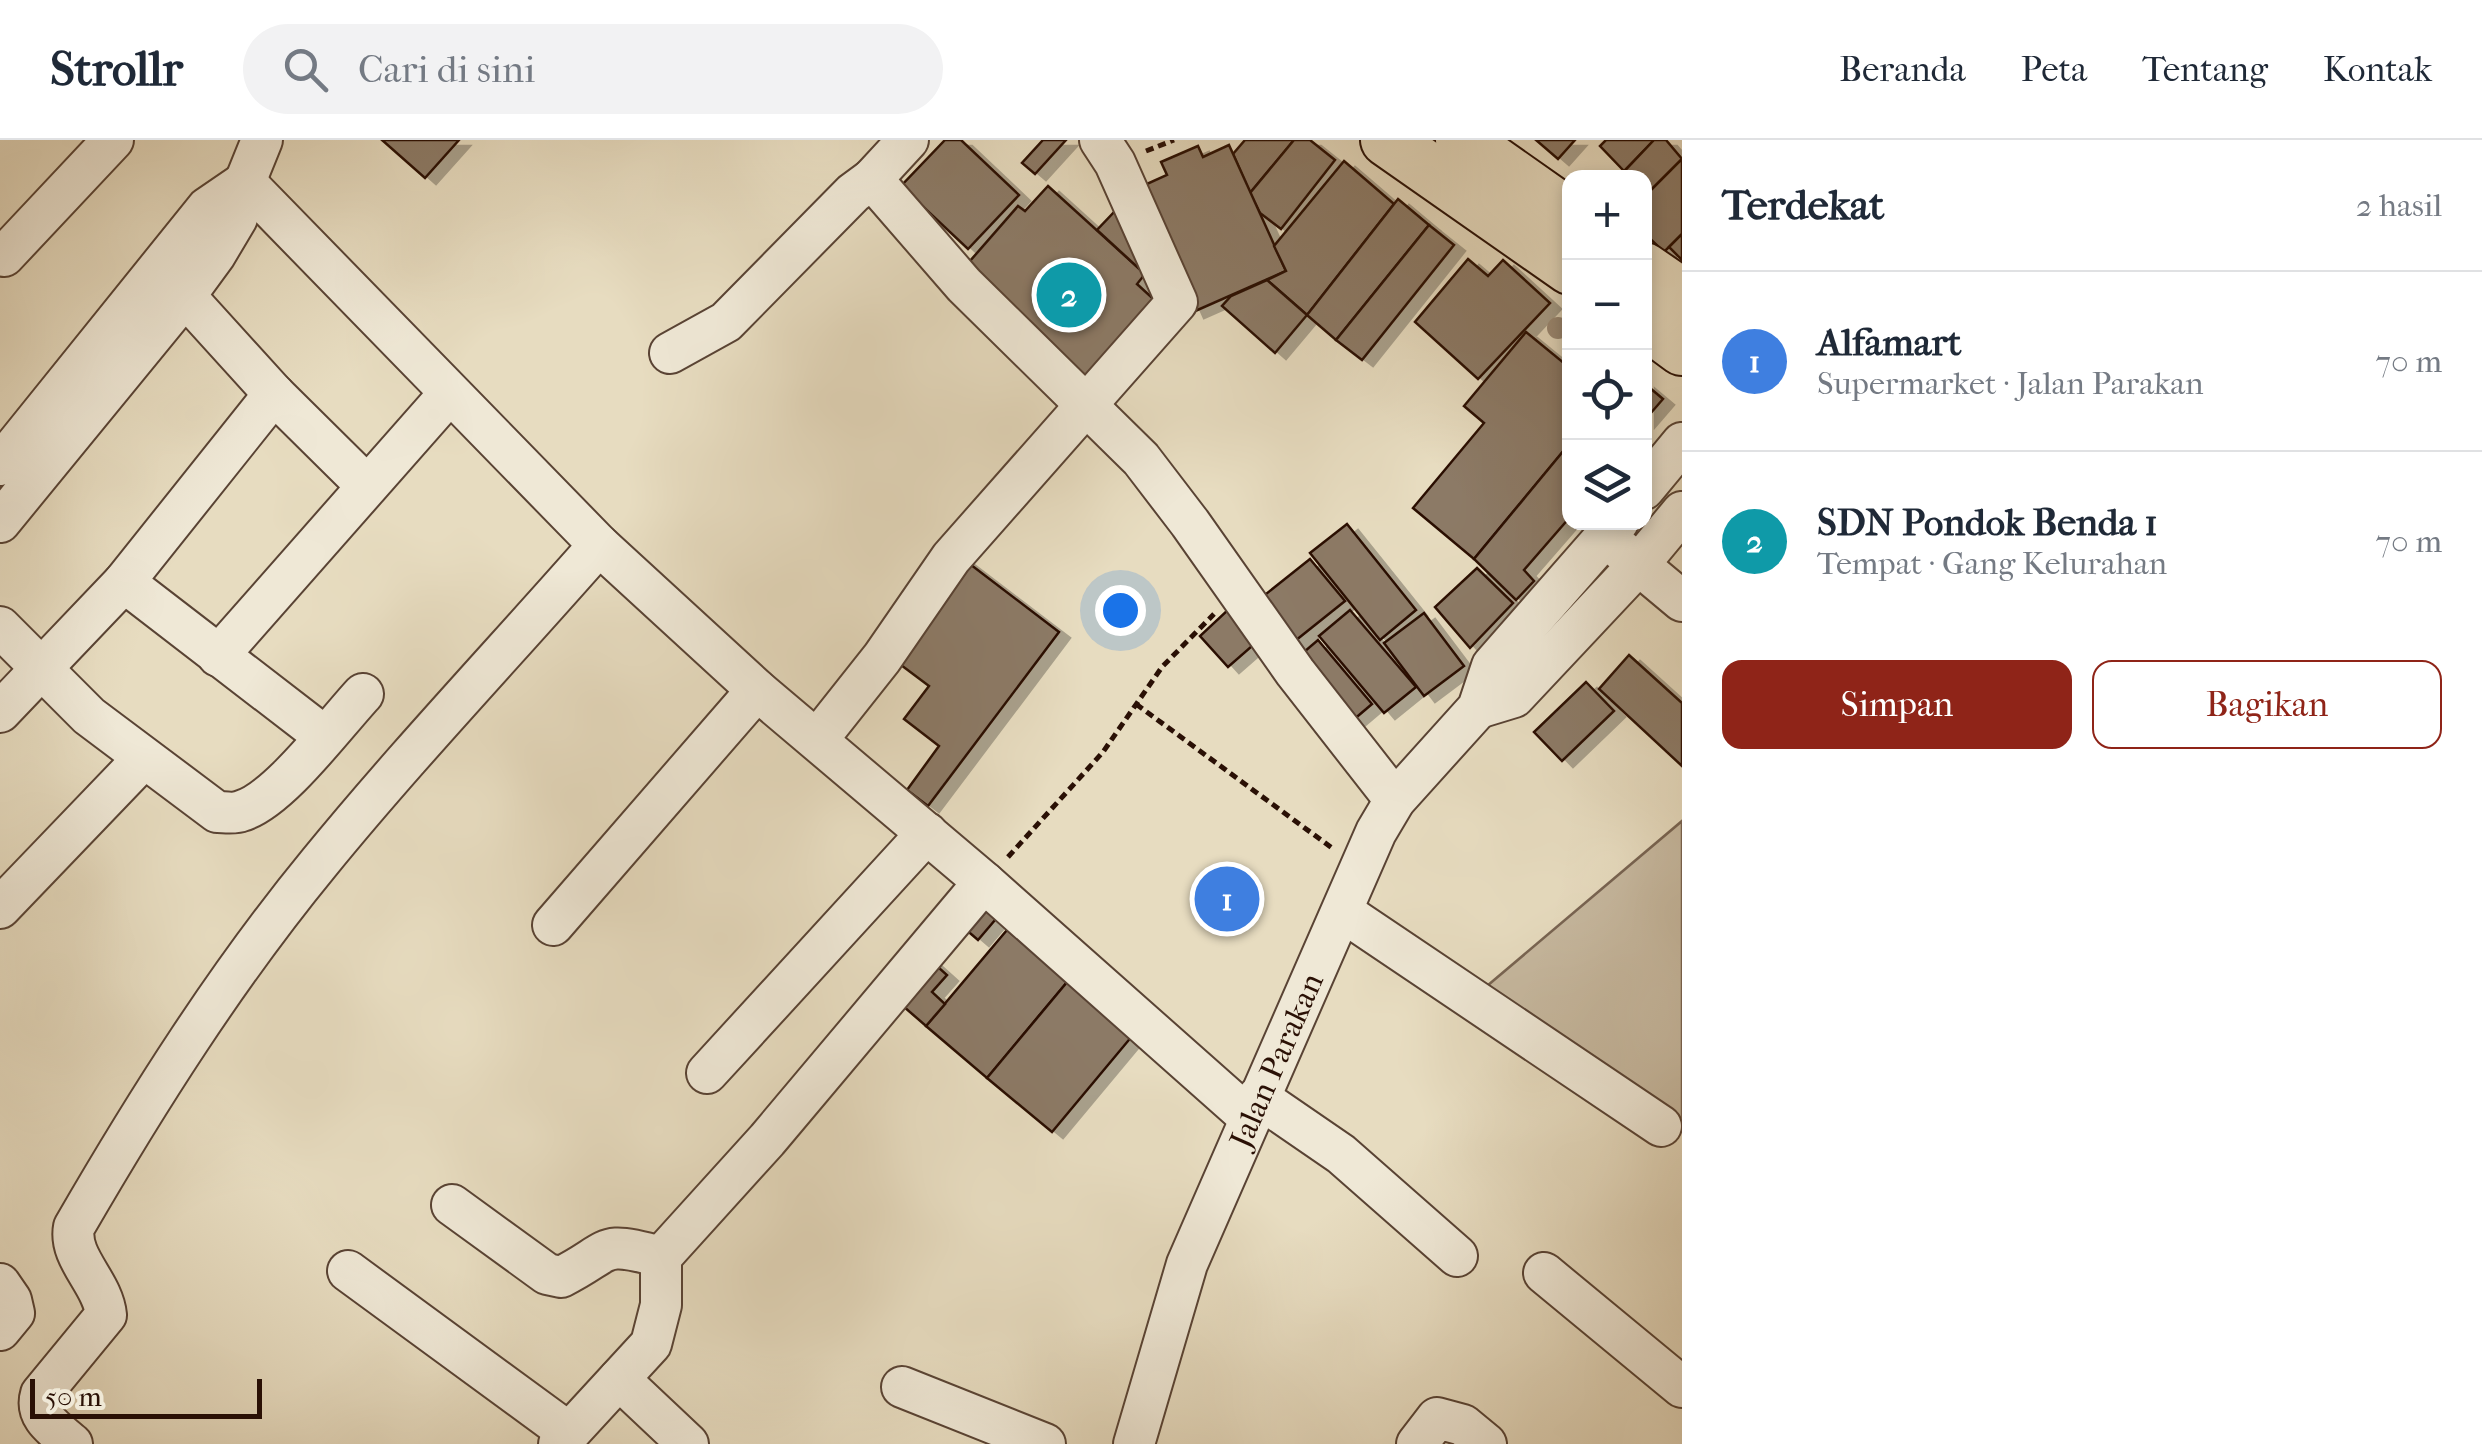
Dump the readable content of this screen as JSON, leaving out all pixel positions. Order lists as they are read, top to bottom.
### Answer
{
  "streets": {
    "street": ["Jalan Parakan"]
  },
  "scale_bar": "50 m",
  "page": {
    "header": "Strollr",
    "search": "Cari di sini",
    "nav": [
      "Beranda",
      "Peta",
      "Tentang",
      "Kontak"
    ],
    "heading": ["Terdekat", "2 hasil"],
    "map_buttons": ["+", "−"],
    "pins": ["2", "1"],
    "list": [
      {
        "mark": "1",
        "name": "Alfamart",
        "note": "Supermarket · Jalan Parakan",
        "value": "70 m"
      },
      {
        "mark": "2",
        "name": "SDN Pondok Benda 1",
        "note": "Tempat · Gang Kelurahan",
        "value": "70 m"
      }
    ],
    "buttons": ["Simpan", "Bagikan"],
    "scale": "50 m"
  }
}
